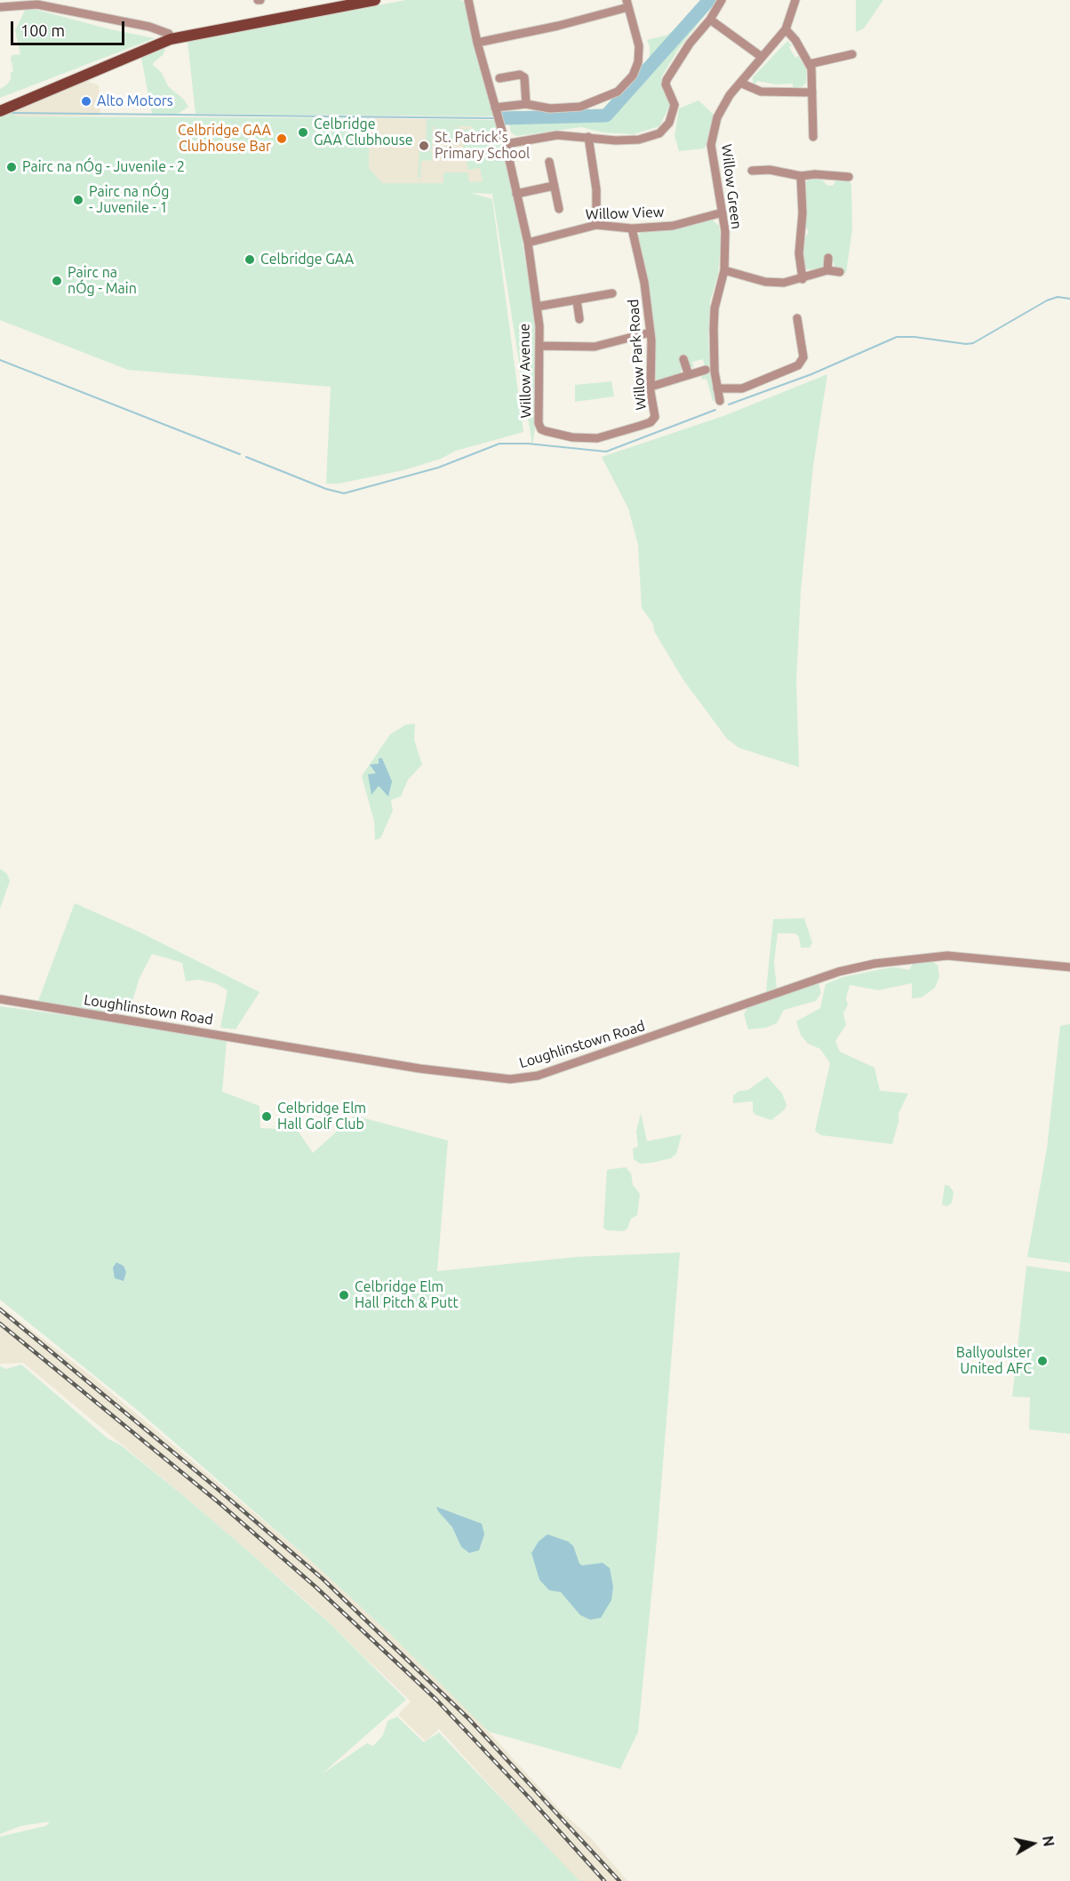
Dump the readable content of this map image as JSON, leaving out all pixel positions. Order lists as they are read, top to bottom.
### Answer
{
  "streets": {
    "street": [
      "Willow Green",
      "Willow View",
      "Willow Park Road",
      "Willow Avenue",
      "Loughlinstown Road"
    ]
  },
  "crossings": [
    ["Willow Green", "Willow View"],
    ["Willow View", "Willow Park Road"],
    ["Willow View", "Willow Avenue"],
    ["Willow Park Road", "Willow Avenue"]
  ],
  "places": [
    "Alto Motors",
    "Celbridge GAA Clubhouse",
    "Celbridge GAA Clubhouse Bar",
    "St. Patrick's Primary School",
    "Pairc na nÓg - Juvenile - 2",
    "Pairc na nÓg - Juvenile - 1",
    "Celbridge GAA",
    "Pairc na nÓg - Main",
    "Celbridge Elm Hall Golf Club",
    "Celbridge Elm Hall Pitch & Putt",
    "Ballyoulster United AFC"
  ],
  "scale_bar": "100 m",
  "north": "right"
}
